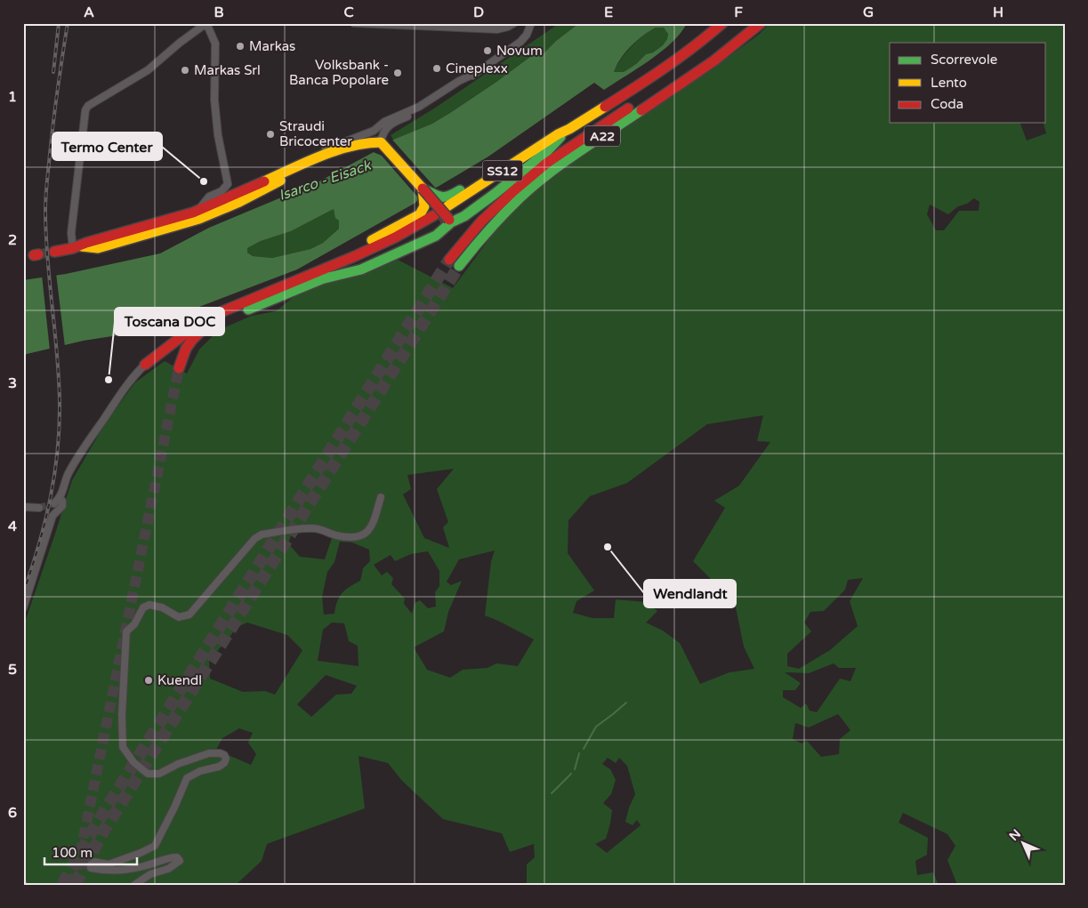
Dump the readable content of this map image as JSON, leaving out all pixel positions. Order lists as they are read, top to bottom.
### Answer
{
  "streets": {
    "main road": ["A22", "SS12"]
  },
  "water": ["Isarco - Eisack"],
  "places": [
    "Markas",
    "Novum",
    "Cineplexx",
    "Markas Srl",
    "Volksbank - Banca Popolare",
    "Straudi Bricocenter",
    "Termo Center",
    "Toscana DOC",
    "Wendlandt",
    "Kuendl"
  ],
  "legend": ["Scorrevole", "Lento", "Coda"],
  "scale_bar": "100 m",
  "north": "top left",
  "grid": {
    "columns": [
      "A",
      "B",
      "C",
      "D",
      "E",
      "F",
      "G",
      "H"
    ],
    "rows": [
      "1",
      "2",
      "3",
      "4",
      "5",
      "6"
    ]
  }
}
